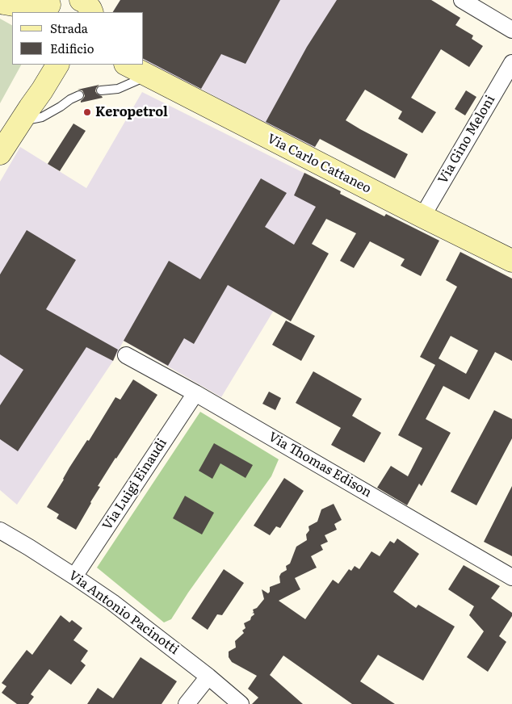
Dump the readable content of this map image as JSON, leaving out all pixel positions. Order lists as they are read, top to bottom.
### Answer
{
  "streets": {
    "street": [
      "Via Gino Meloni",
      "Via Carlo Cattaneo",
      "Via Thomas Edison",
      "Via Luigi Einaudi",
      "Via Antonio Pacinotti"
    ]
  },
  "crossings": [
    ["Via Gino Meloni", "Via Carlo Cattaneo"],
    ["Via Thomas Edison", "Via Luigi Einaudi"],
    ["Via Luigi Einaudi", "Via Antonio Pacinotti"]
  ],
  "places": ["Keropetrol"],
  "legend": ["Strada", "Edificio"]
}
